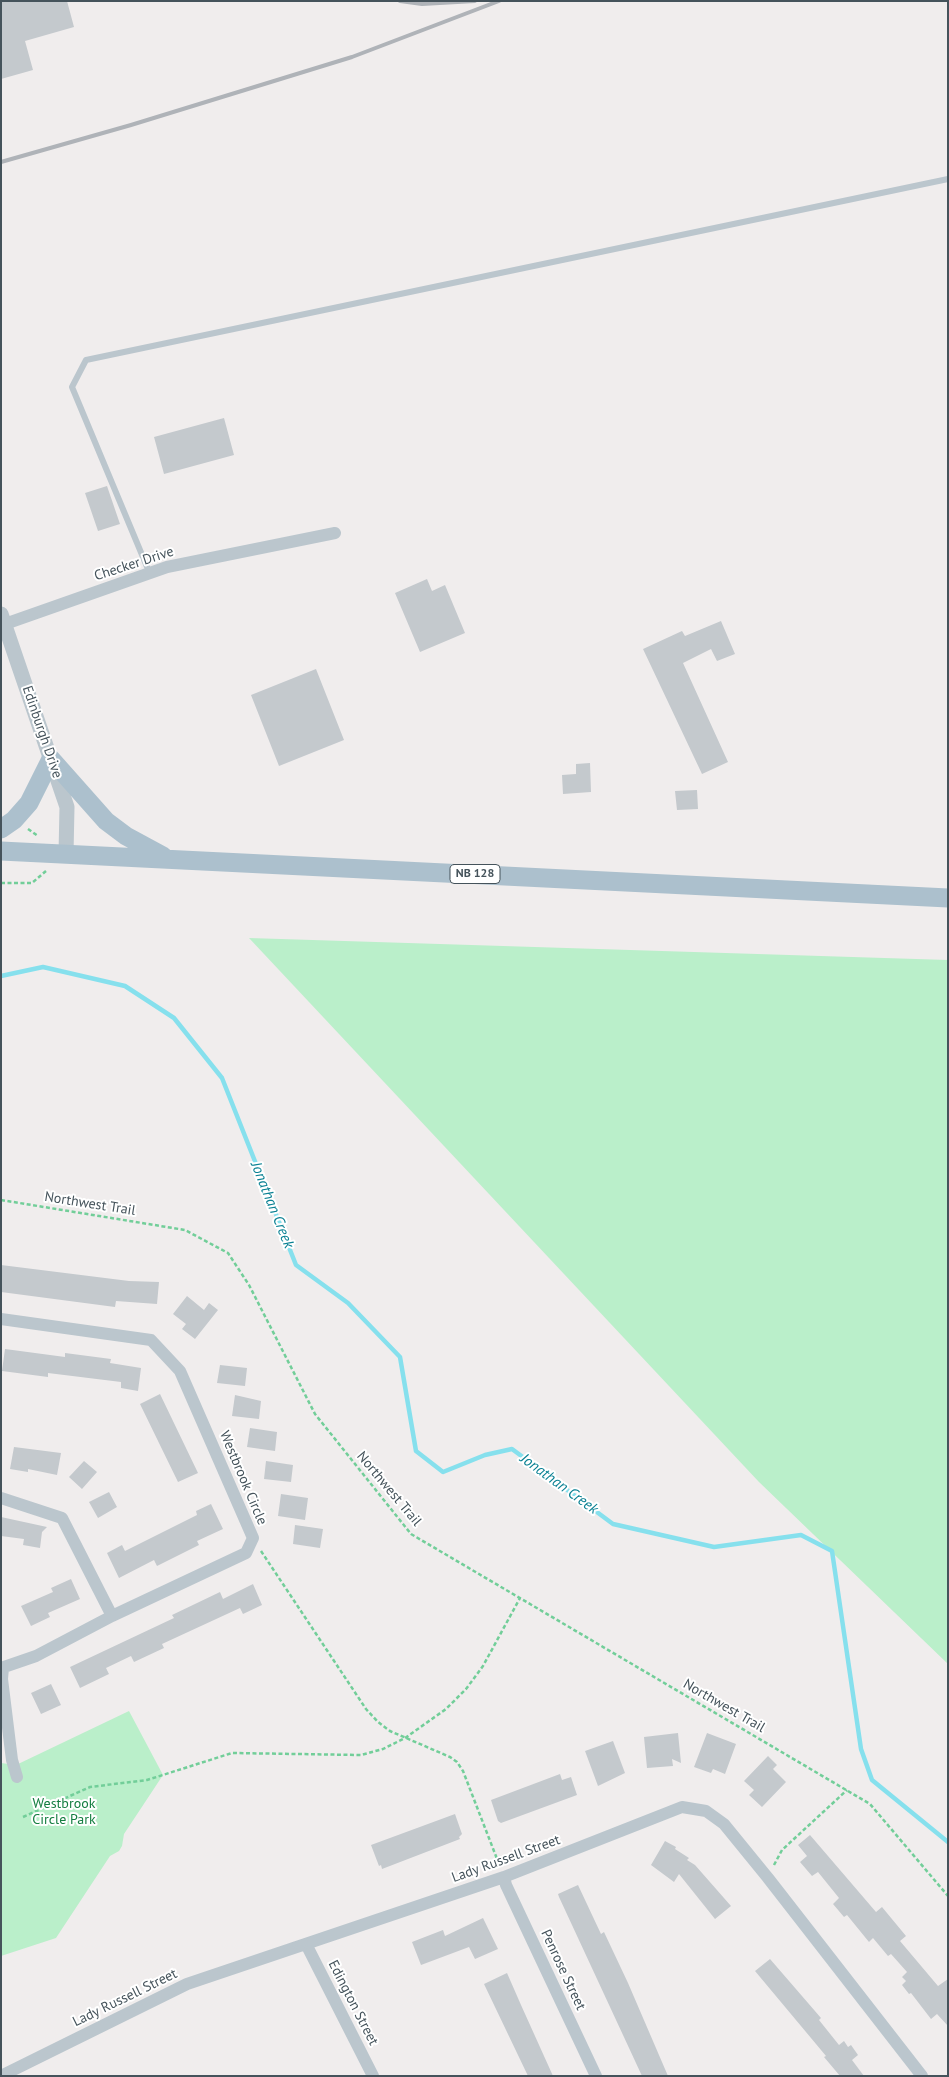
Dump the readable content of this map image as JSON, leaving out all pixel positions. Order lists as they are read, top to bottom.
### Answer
{
  "streets": {
    "main road": ["NB 128"],
    "street": [
      "Checker Drive",
      "Edinburgh Drive",
      "Westbrook Circle",
      "Lady Russell Street",
      "Penrose Street",
      "Edington Street"
    ],
    "path": ["Northwest Trail"]
  },
  "crossings": [
    ["Checker Drive", "Edinburgh Drive"],
    ["Edinburgh Drive", "NB 128"],
    ["Lady Russell Street", "Penrose Street"],
    ["Lady Russell Street", "Edington Street"]
  ],
  "water": ["Jonathan Creek"],
  "parks": ["Westbrook Circle Park"]
}
